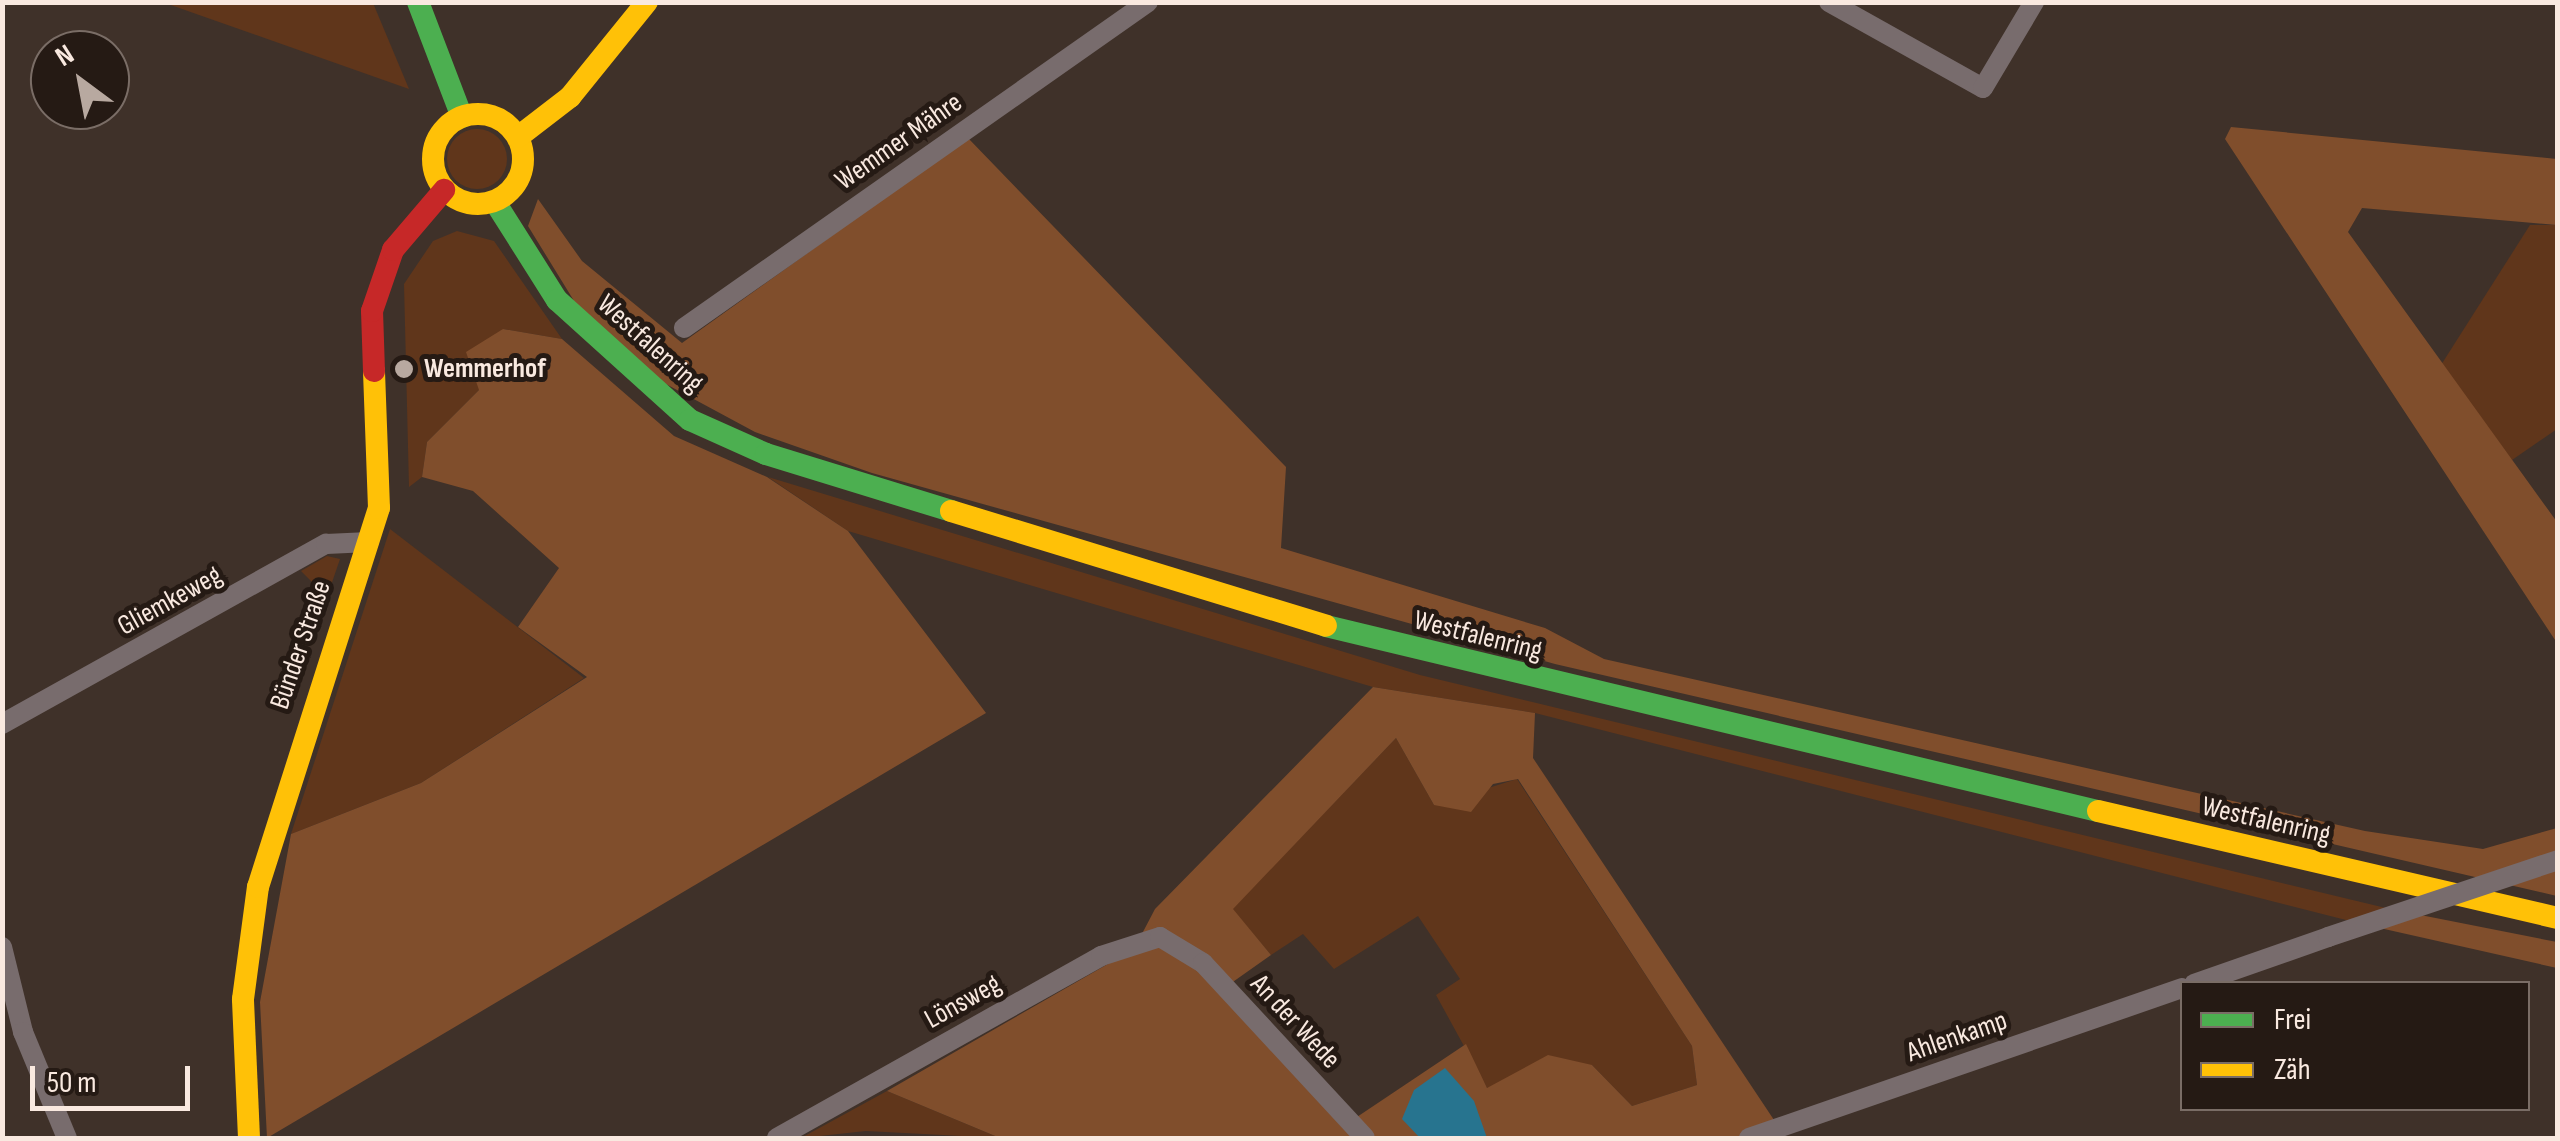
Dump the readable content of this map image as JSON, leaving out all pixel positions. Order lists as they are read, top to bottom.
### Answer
{
  "streets": {
    "main road": ["Westfalenring", "Bünder Straße"],
    "street": [
      "Wemmer Mähre",
      "Gliemkeweg",
      "Lönsweg",
      "An der Wede",
      "Ahlenkamp"
    ]
  },
  "crossings": [
    ["Westfalenring", "Bünder Straße"],
    ["Gliemkeweg", "Bünder Straße"],
    ["Lönsweg", "An der Wede"]
  ],
  "places": ["Wemmerhof"],
  "legend": ["Frei", "Zäh"],
  "scale_bar": "50 m",
  "north": "top left"
}
